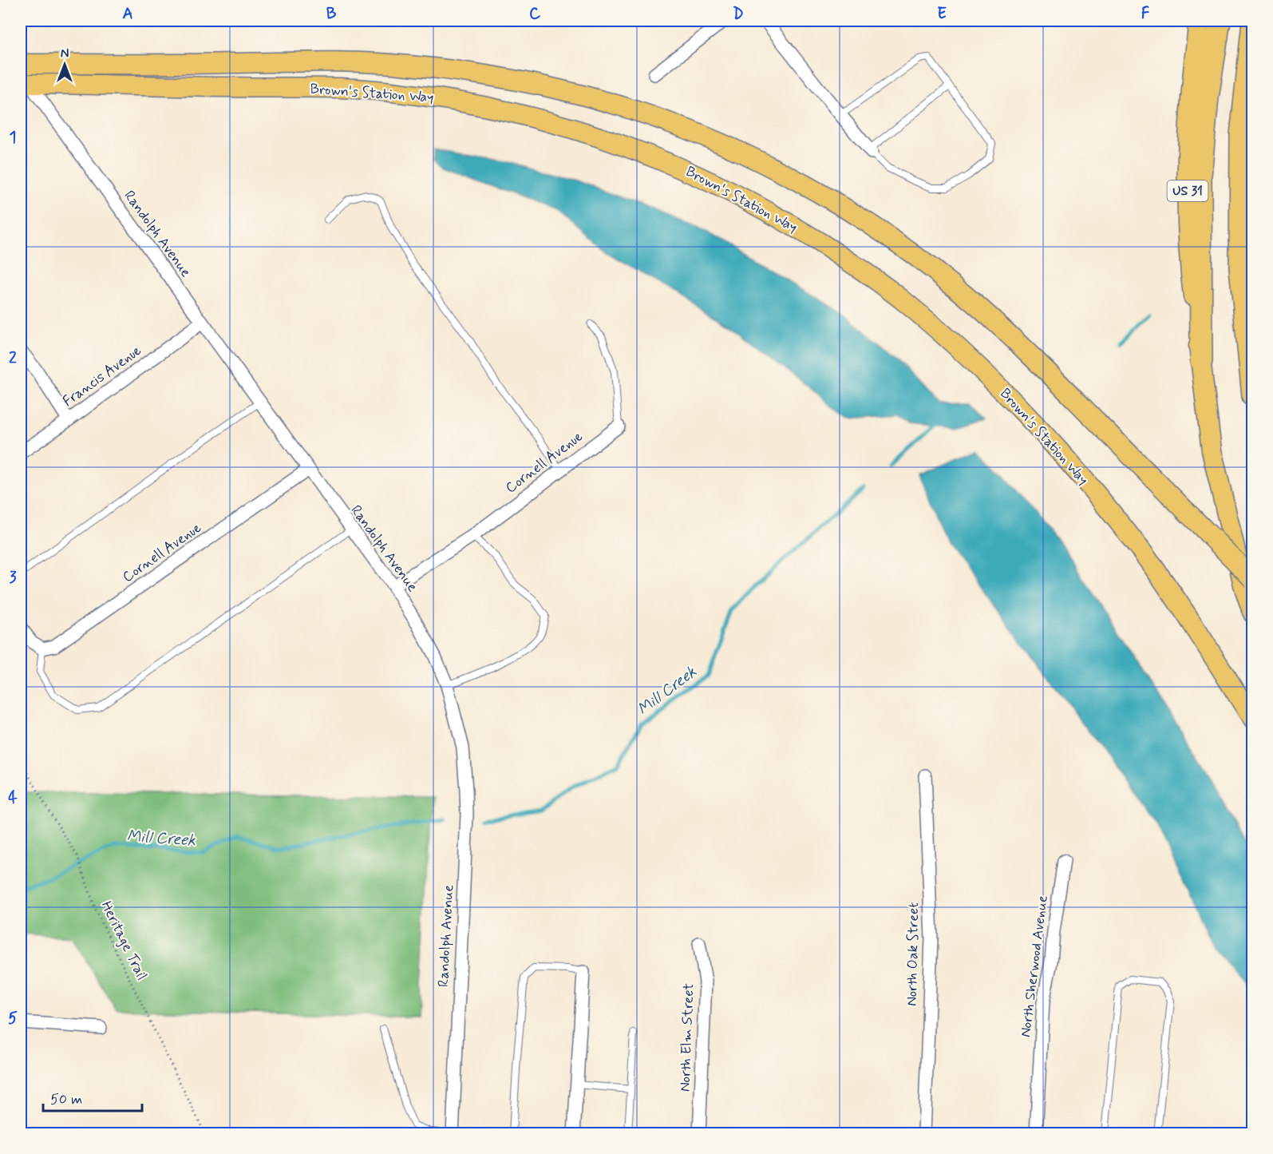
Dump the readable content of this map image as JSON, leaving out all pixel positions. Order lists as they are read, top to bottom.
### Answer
{
  "streets": {
    "main road": ["Brown's Station Way", "US 31"],
    "street": [
      "Randolph Avenue",
      "Francis Avenue",
      "Cornell Avenue",
      "North Oak Street",
      "North Sherwood Avenue",
      "North Elm Street"
    ],
    "path": ["Heritage Trail"]
  },
  "crossings": [
    ["Brown's Station Way", "Randolph Avenue"],
    ["Randolph Avenue", "Francis Avenue"],
    ["Randolph Avenue", "Cornell Avenue"]
  ],
  "water": ["Mill Creek"],
  "scale_bar": "50 m",
  "north": "top",
  "grid": {
    "columns": [
      "A",
      "B",
      "C",
      "D",
      "E",
      "F"
    ],
    "rows": [
      "1",
      "2",
      "3",
      "4",
      "5"
    ]
  }
}
